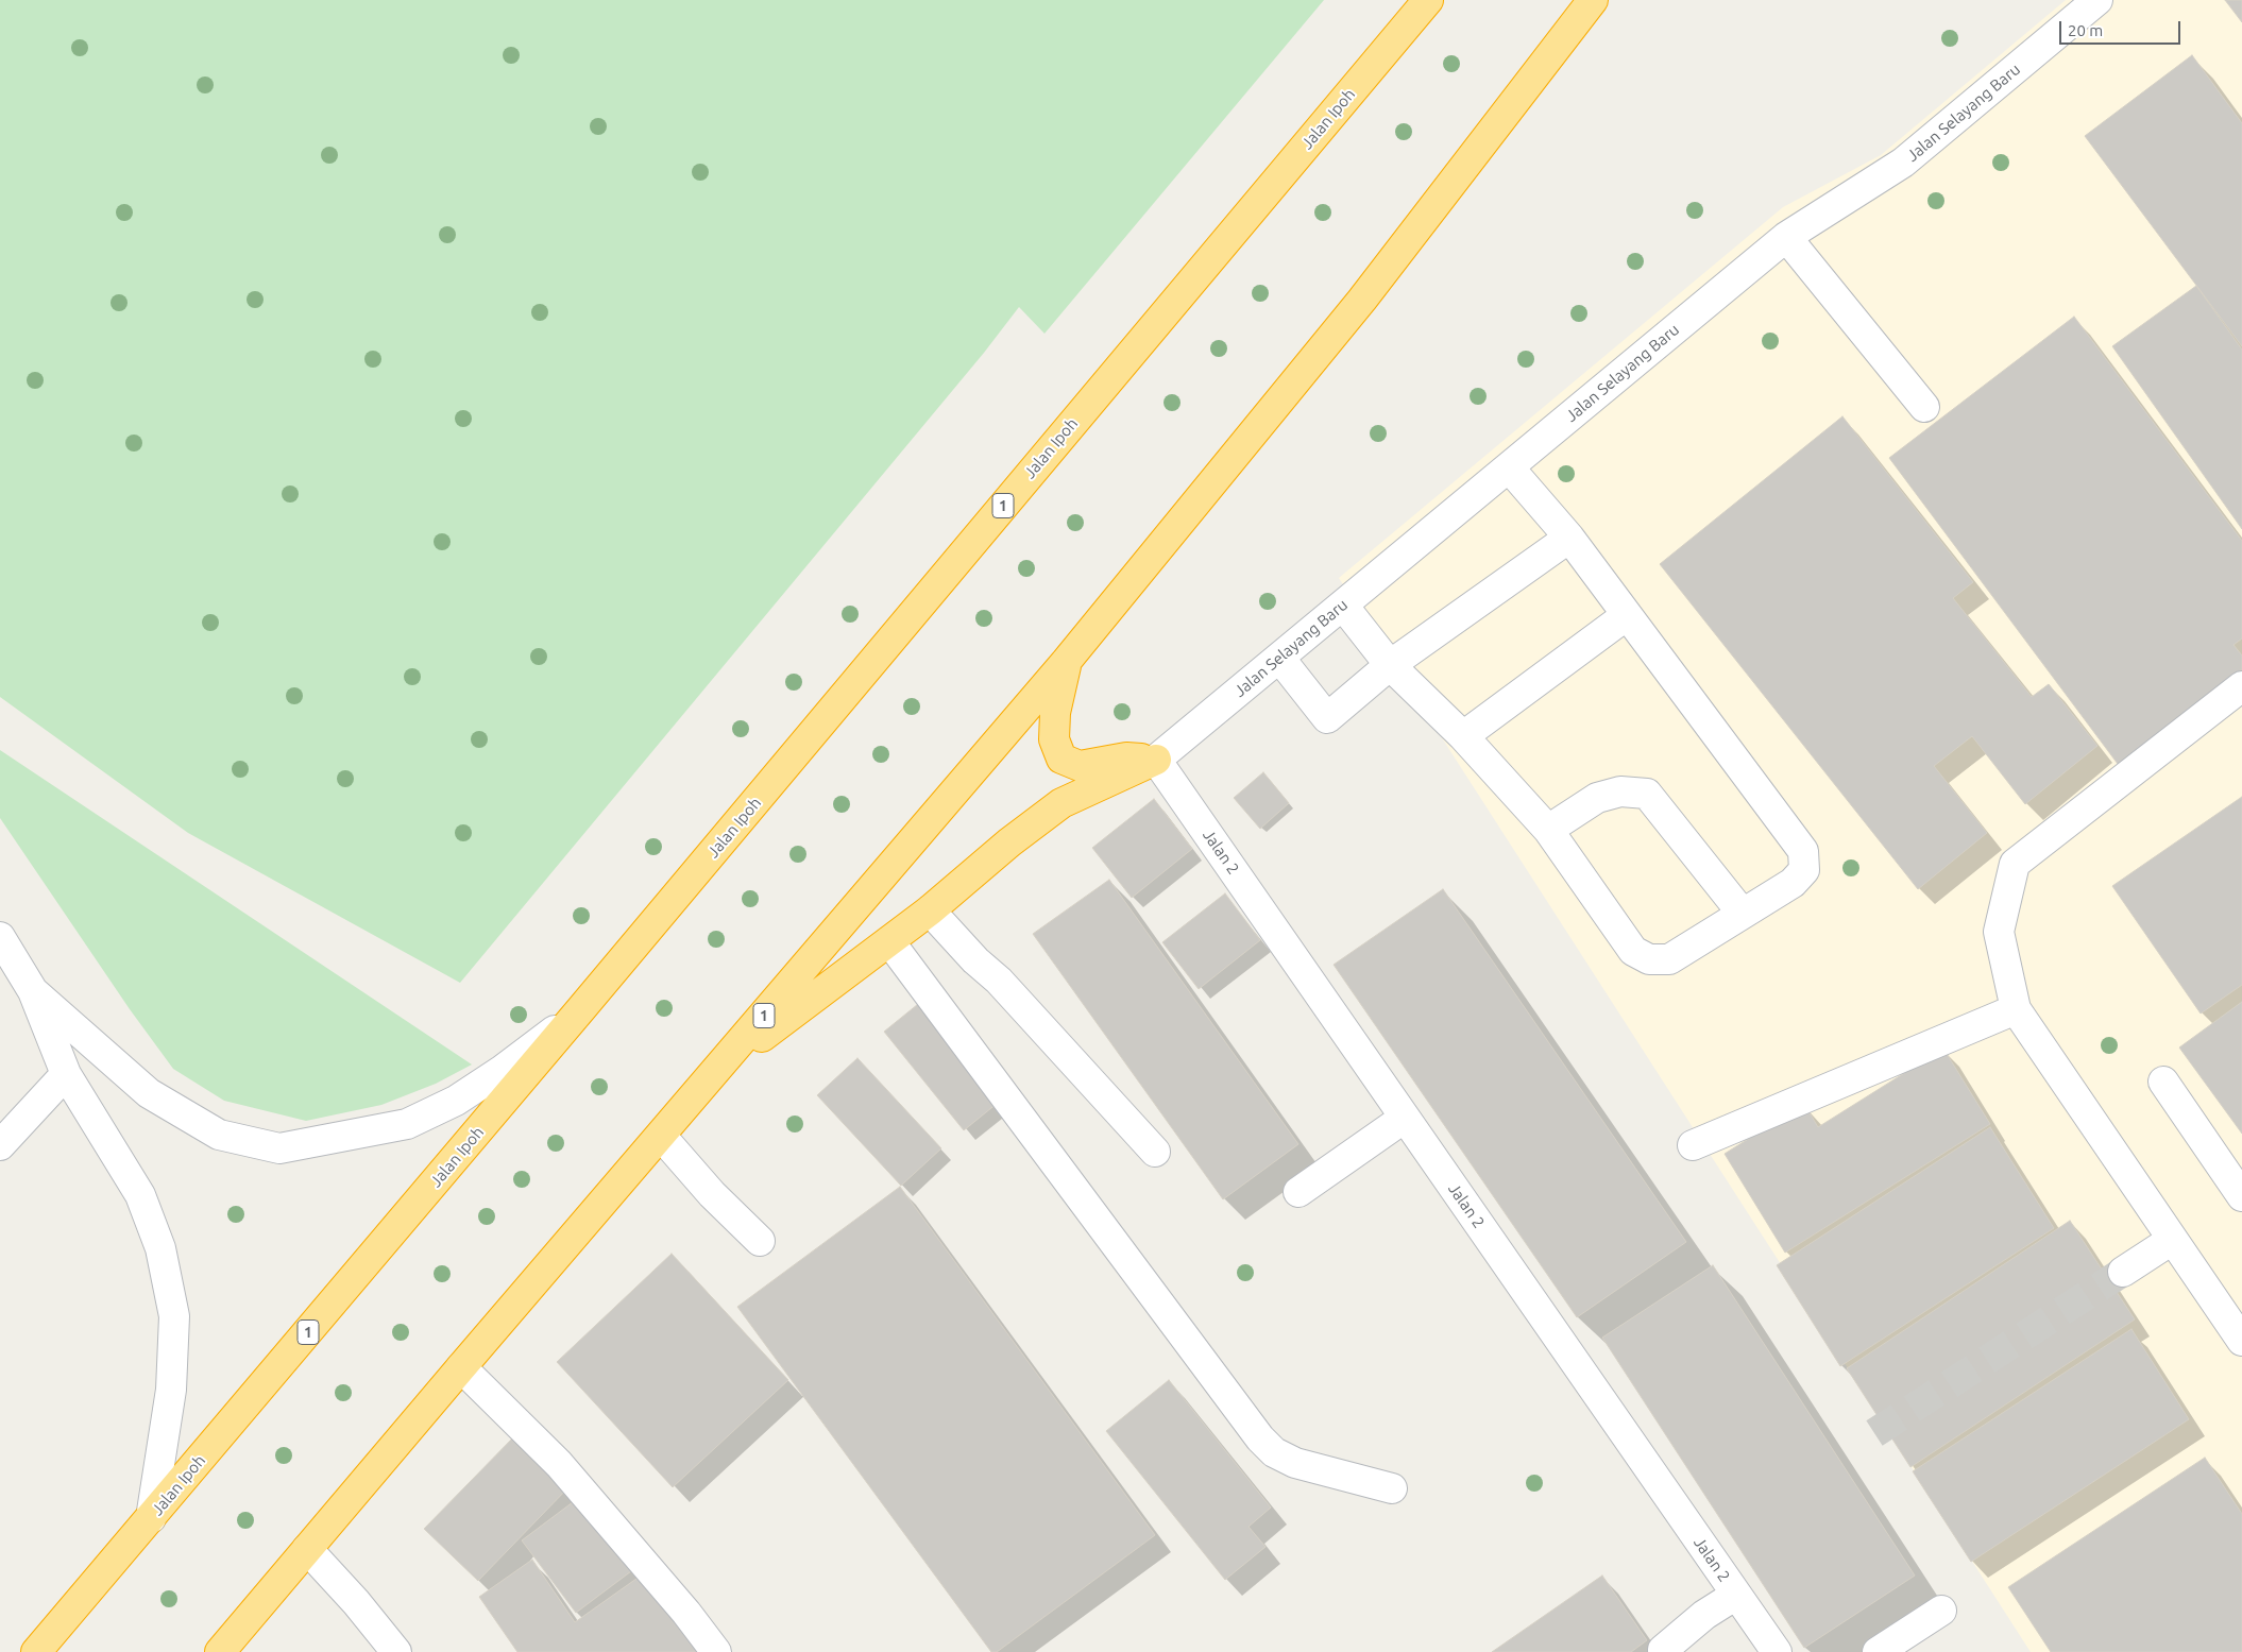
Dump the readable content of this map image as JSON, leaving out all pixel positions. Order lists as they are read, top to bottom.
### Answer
{
  "streets": {
    "highway": ["Jalan Ipoh", "1"],
    "street": ["Jalan Selayang Baru", "Jalan 2"]
  },
  "crossings": [
    ["Jalan Selayang Baru", "Jalan 2"]
  ],
  "scale_bar": "20 m"
}
